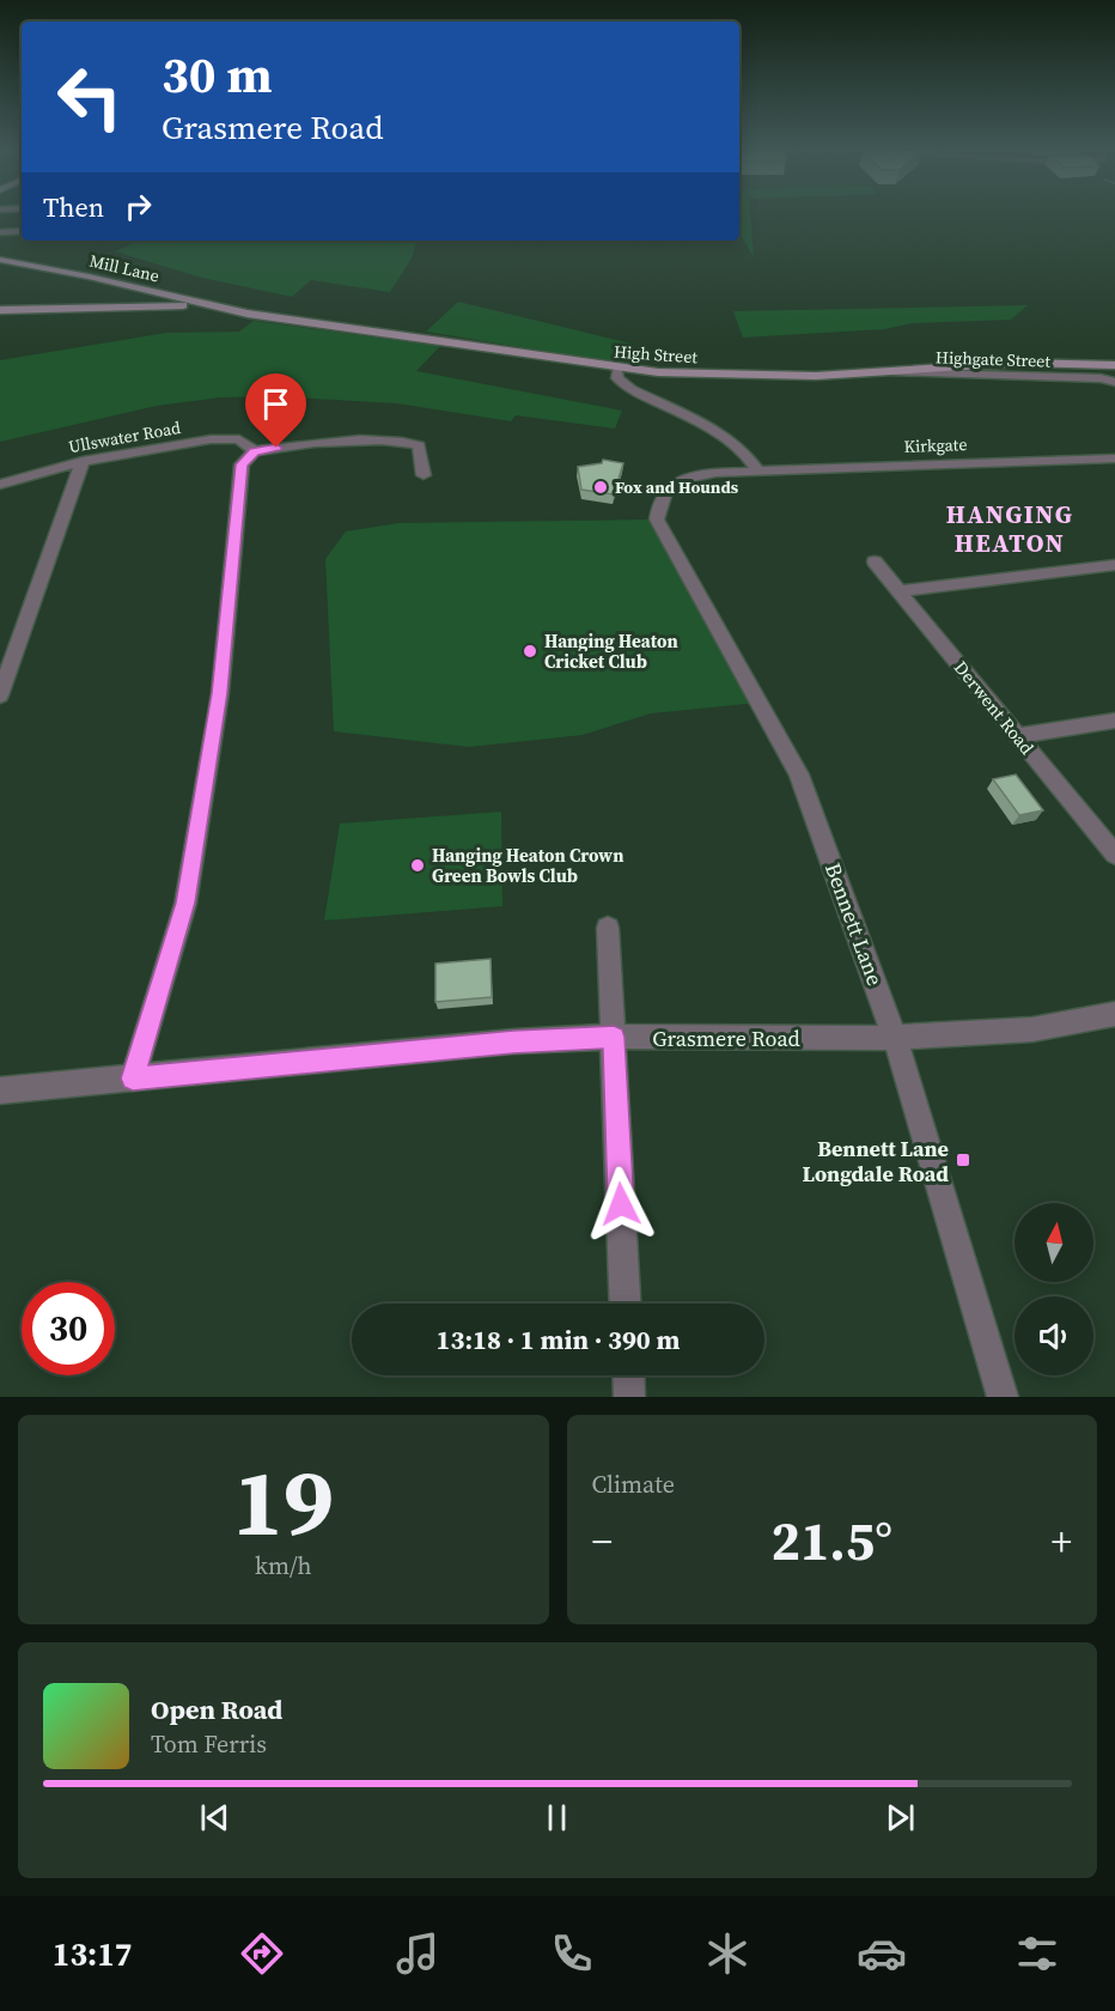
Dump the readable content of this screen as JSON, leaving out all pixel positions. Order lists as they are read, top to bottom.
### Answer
{
  "streets": {
    "street": [
      "Mill Lane",
      "High Street",
      "Highgate Street",
      "Ullswater Road",
      "Kirkgate",
      "Derwent Road",
      "Bennett Lane",
      "Grasmere Road"
    ]
  },
  "crossings": [
    ["Mill Lane", "High Street"],
    ["High Street", "Highgate Street"],
    ["Kirkgate", "Bennett Lane"],
    ["Bennett Lane", "Grasmere Road"]
  ],
  "districts": ["HANGING HEATON"],
  "places": {
    "other": ["Fox and Hounds", "Hanging Heaton Cricket Club", "Hanging Heaton Crown Green Bowls Club"],
    "transit": ["Bennett Lane Longdale Road"]
  },
  "north": "top",
  "page": {
    "turn": ["30 m", "Grasmere Road"],
    "then": "Then",
    "limit": "30",
    "trip": "13:18 · 1 min · 390 m",
    "tile": [
      ["19", "km/h"],
      "Climate"
    ],
    "heat": ["−", "21.5°", "+"],
    "song": ["Open Road", "Tom Ferris"],
    "tabs": "13:17"
  }
}
